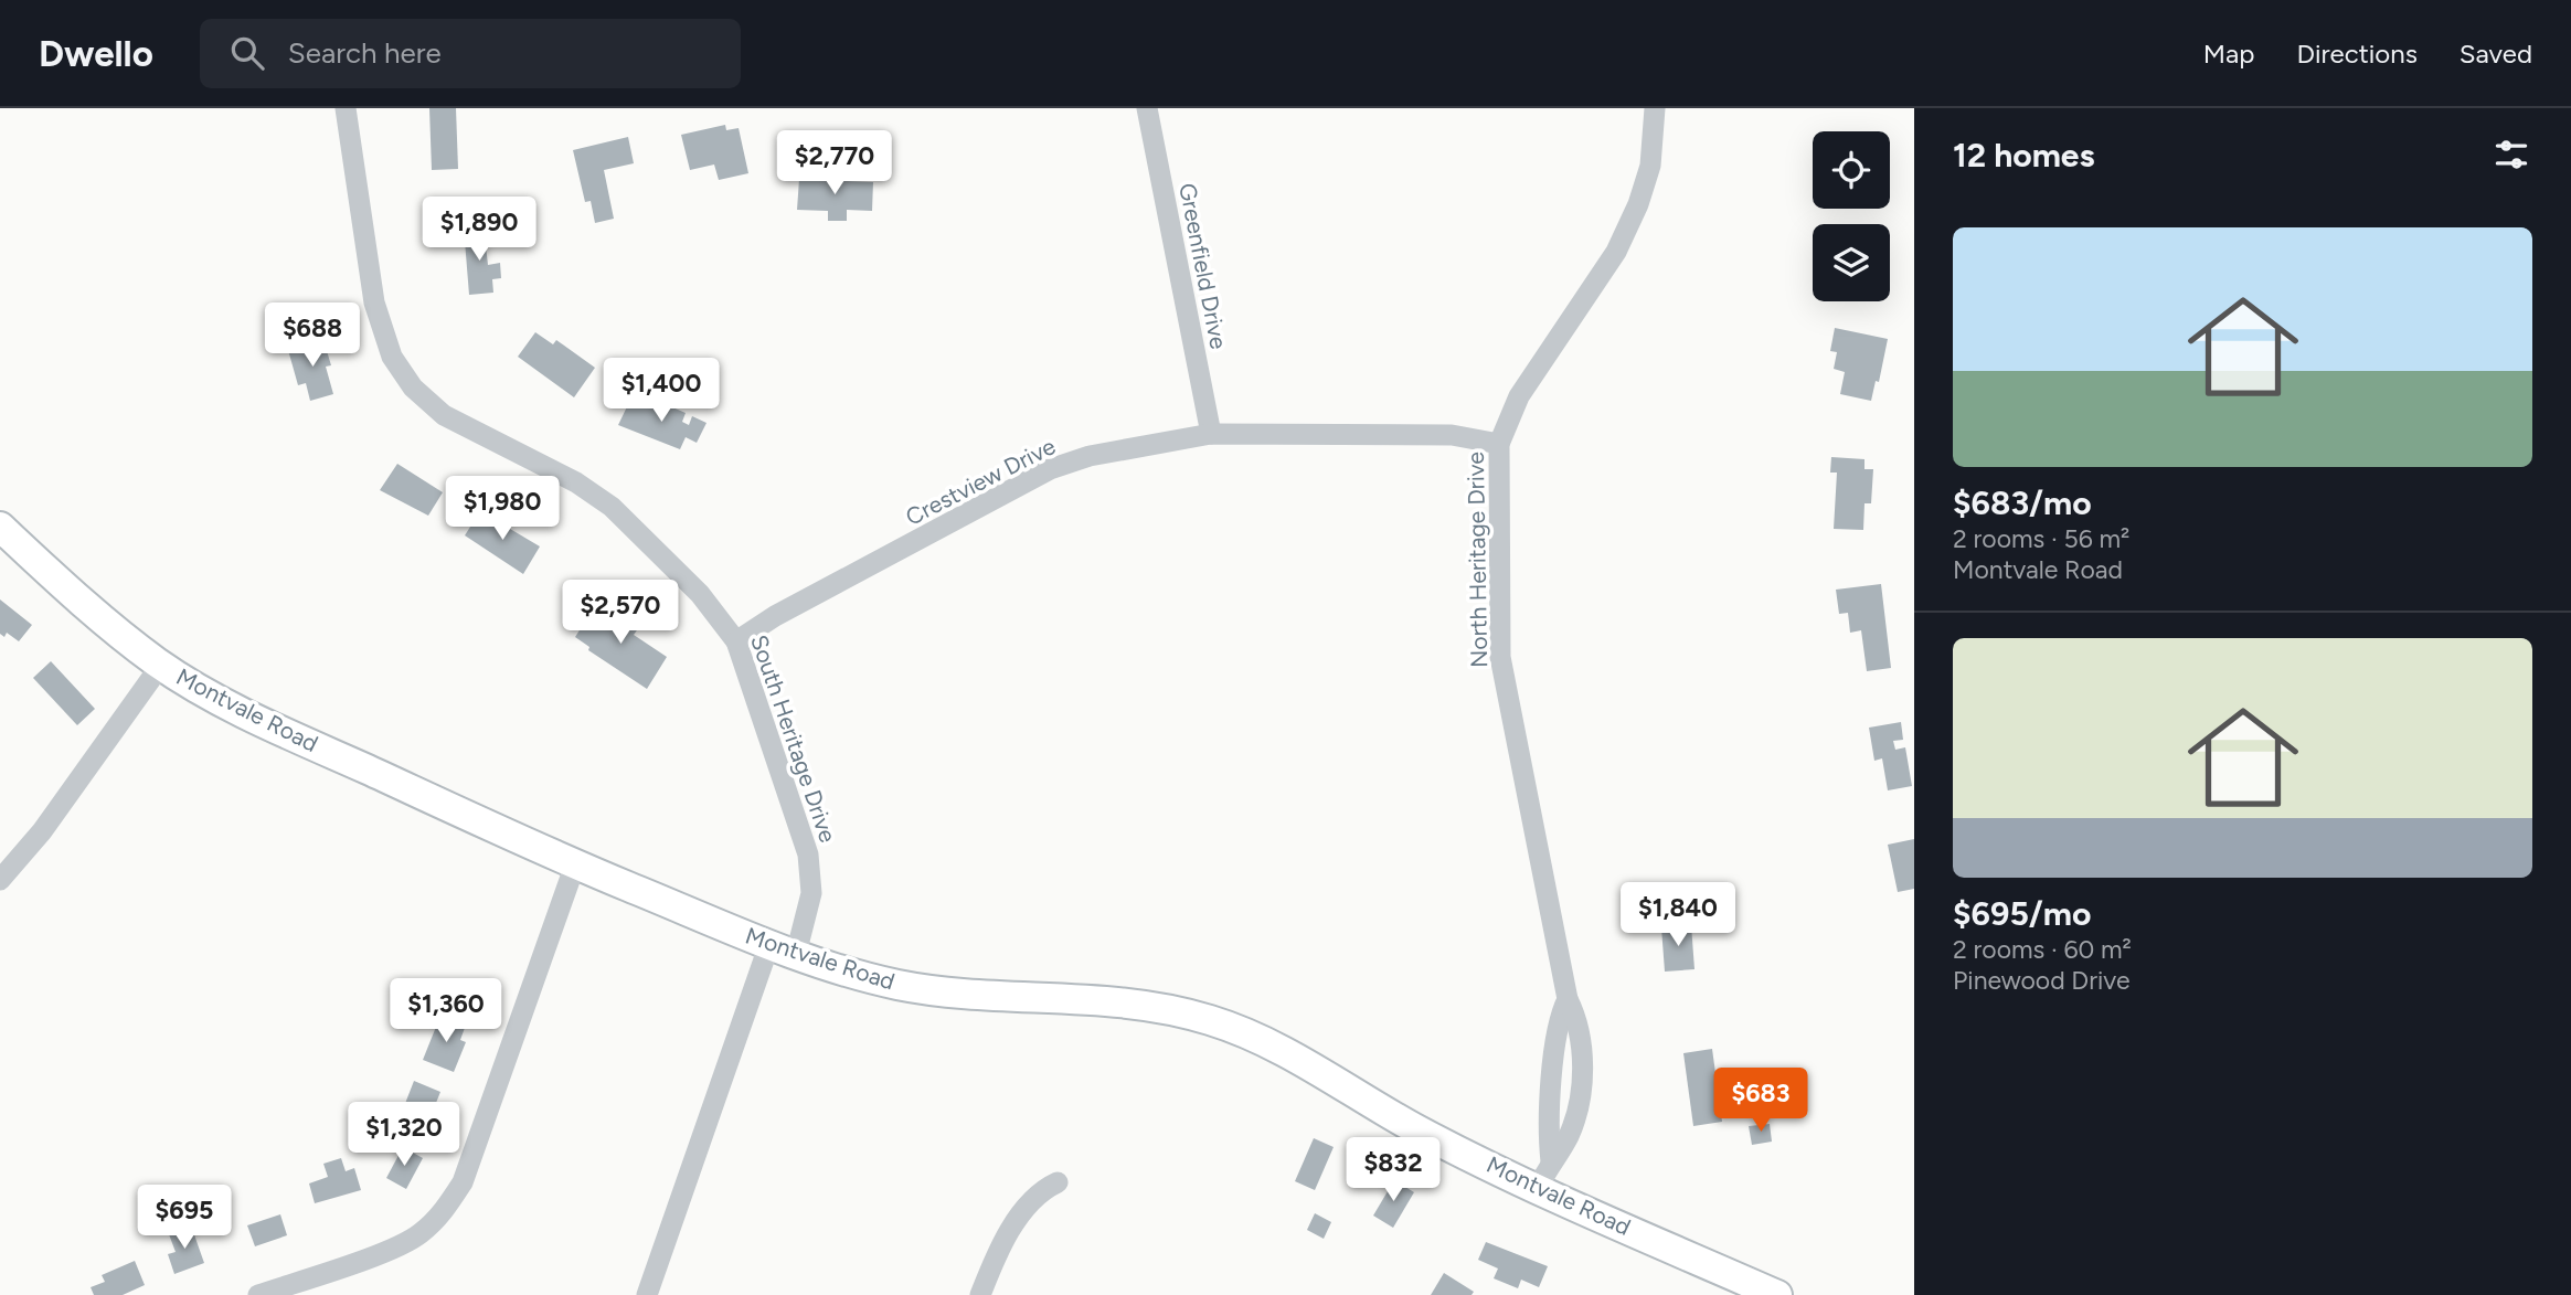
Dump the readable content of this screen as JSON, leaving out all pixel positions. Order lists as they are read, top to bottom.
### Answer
{
  "streets": {
    "main road": ["Montvale Road"],
    "street": [
      "Greenfield Drive",
      "Crestview Drive",
      "North Heritage Drive",
      "South Heritage Drive"
    ]
  },
  "crossings": [
    ["Greenfield Drive", "Crestview Drive"],
    ["Crestview Drive", "North Heritage Drive"],
    ["Crestview Drive", "South Heritage Drive"],
    ["North Heritage Drive", "Montvale Road"],
    ["Montvale Road", "South Heritage Drive"]
  ],
  "page": {
    "header": "Dwello",
    "search": "Search here",
    "nav": ["Map", "Directions", "Saved"],
    "heading": "12 homes",
    "price": [
      "$2,770",
      "$1,890",
      "$688",
      "$1,400",
      "$1,980",
      "$2,570",
      "$1,840",
      "$1,360",
      "$683",
      "$1,320",
      "$832",
      "$695"
    ],
    "list": [
      {
        "name": "$683/mo",
        "note": "2 rooms · 56 m² · Montvale Road"
      },
      {
        "name": "$695/mo",
        "note": "2 rooms · 60 m² · Pinewood Drive"
      }
    ]
  }
}
